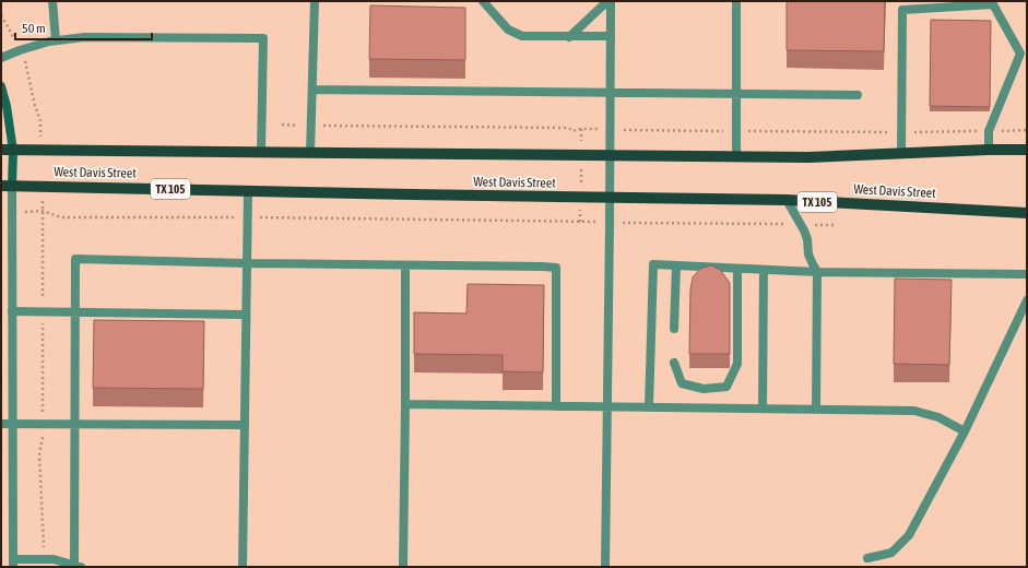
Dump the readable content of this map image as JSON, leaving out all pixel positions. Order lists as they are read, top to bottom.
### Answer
{
  "streets": {
    "main road": ["West Davis Street", "TX 105"]
  },
  "scale_bar": "50 m"
}
